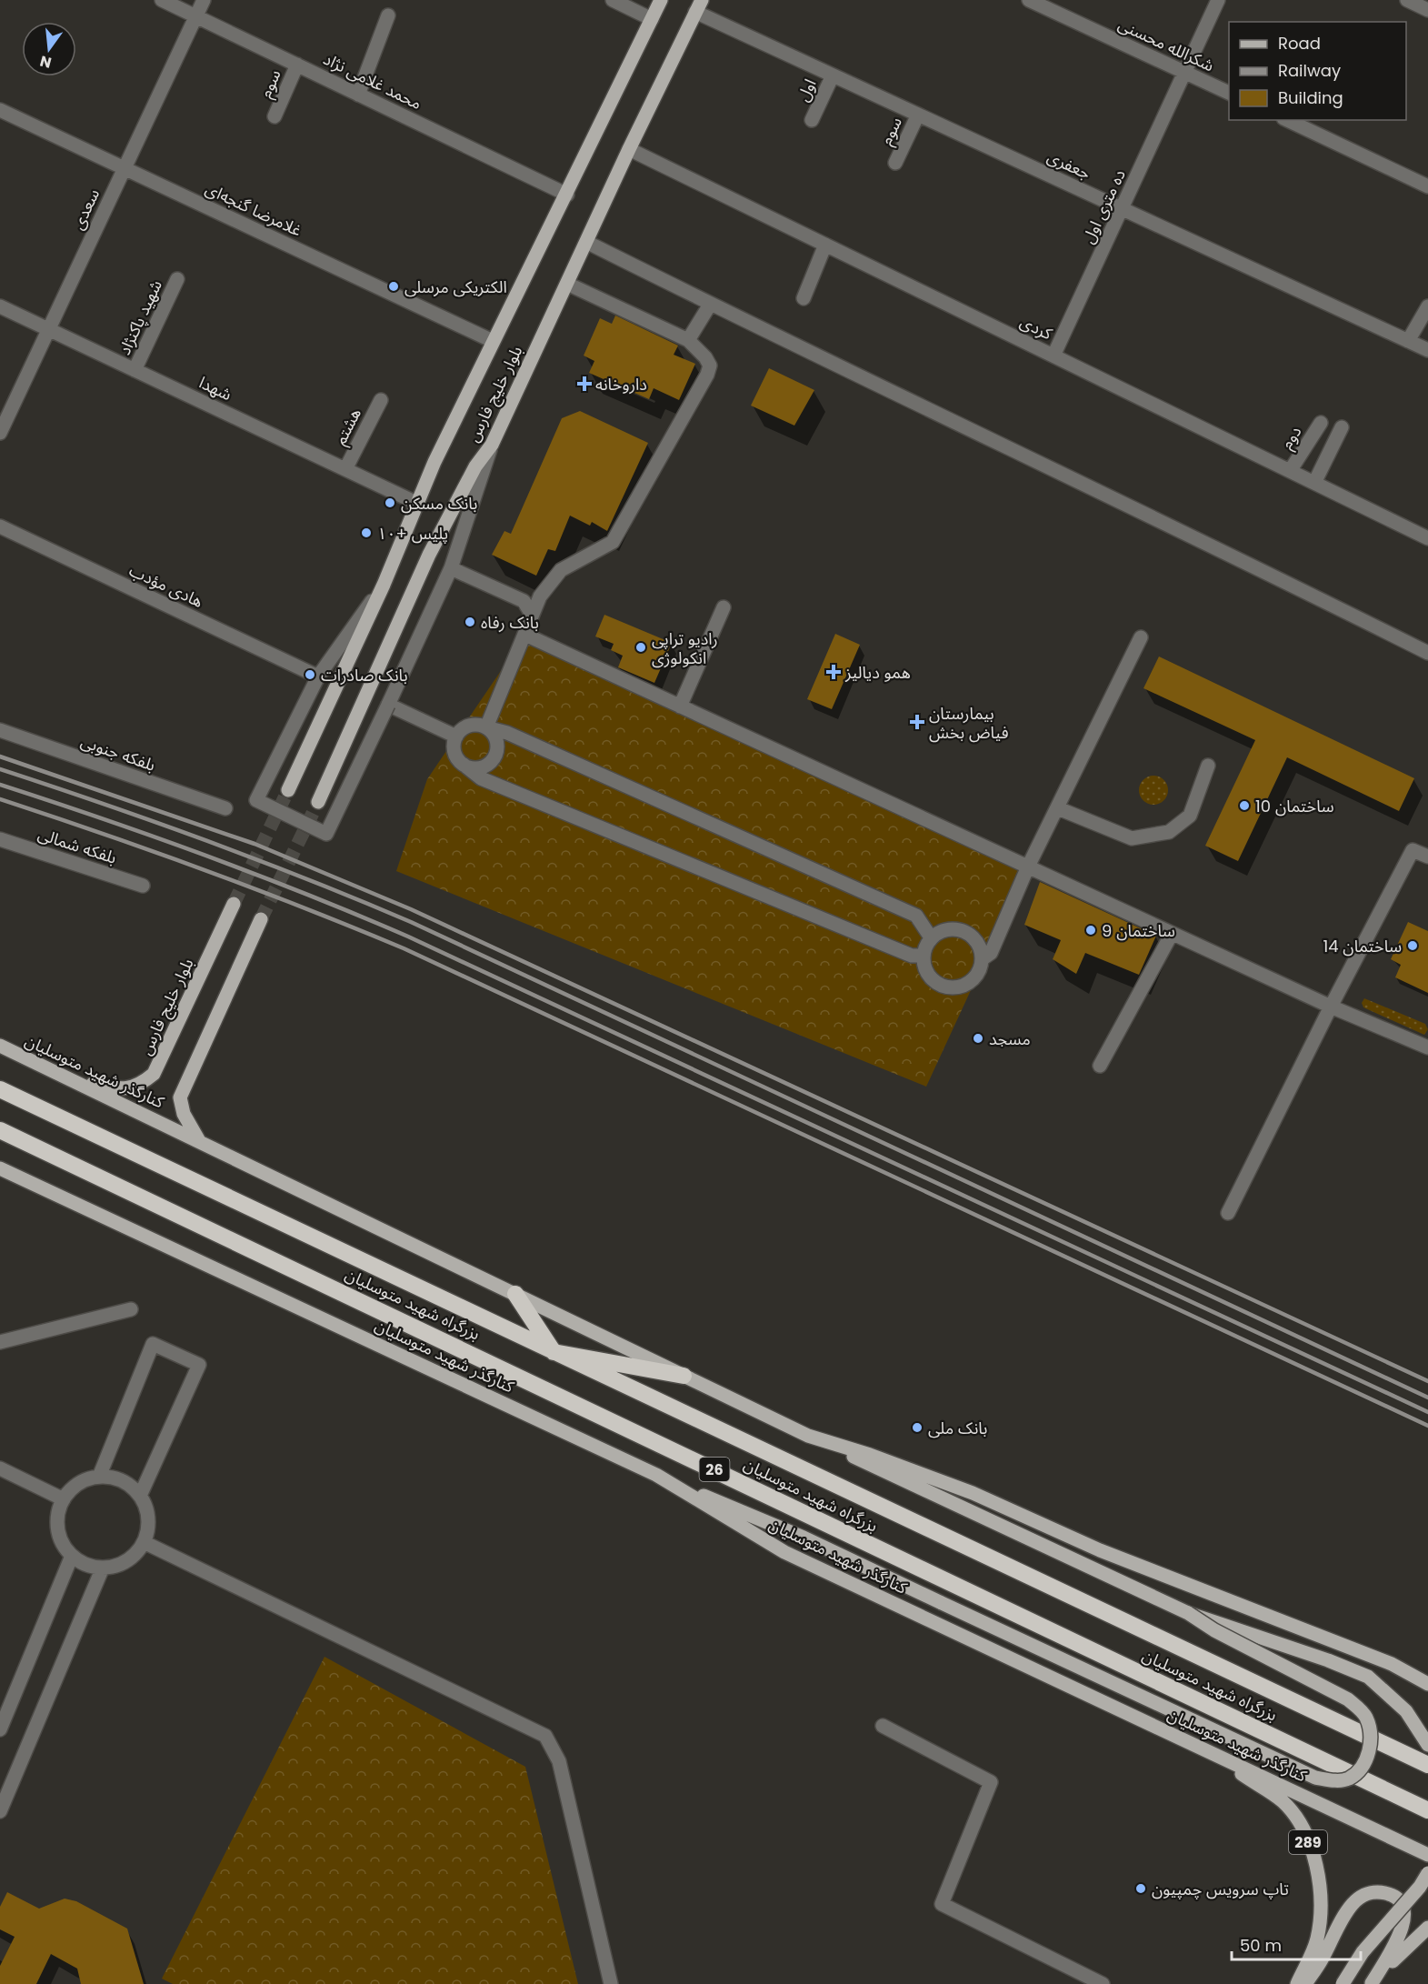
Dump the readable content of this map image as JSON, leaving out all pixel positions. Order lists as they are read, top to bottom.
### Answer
{
  "streets": {
    "highway": ["بزرگراه شهید متوسلیان", "26"],
    "main road": ["بلوار خلیج فارس", "کنارگذر شهید متوسلیان", "289"],
    "street": [
      "شکرالله محسنی",
      "محمد غلامی نژاد",
      "سوم",
      "اول",
      "جعفری",
      "ده متری اول",
      "سعدی",
      "غلامرضا گنجه‌ای",
      "شهید پاکنژاد",
      "کردی",
      "شهدا",
      "هشتم",
      "دوم",
      "هادی مؤدب",
      "بلفکه جنوبی",
      "بلفکه شمالی"
    ]
  },
  "crossings": [
    ["شکرالله محسنی", "ده متری اول"],
    ["محمد غلامی نژاد", "سوم"],
    ["محمد غلامی نژاد", "سعدی"],
    ["محمد غلامی نژاد", "بلوار خلیج فارس"],
    ["سوم", "جعفری"],
    ["اول", "جعفری"],
    ["جعفری", "ده متری اول"],
    ["جعفری", "بلوار خلیج فارس"],
    ["ده متری اول", "کردی"],
    ["سعدی", "غلامرضا گنجه‌ای"],
    ["سعدی", "شهدا"],
    ["غلامرضا گنجه‌ای", "بلوار خلیج فارس"],
    ["شهید پاکنژاد", "شهدا"],
    ["کردی", "بلوار خلیج فارس"],
    ["کردی", "دوم"],
    ["شهدا", "بلوار خلیج فارس"],
    ["شهدا", "هشتم"],
    ["بلوار خلیج فارس", "کنارگذر شهید متوسلیان"],
    ["کنارگذر شهید متوسلیان", "289"]
  ],
  "places": {
    "other": [
      "الکتریکی مرسلی",
      "بانک مسکن",
      "پلیس +۱۰",
      "بانک رفاه",
      "رادیو تراپی انکولوژی",
      "بانک صادرات",
      "ساختمان 10",
      "ساختمان 9",
      "ساختمان 14",
      "مسجد",
      "بانک ملی",
      "تاپ سرویس چمپیون"
    ],
    "health": ["داروخانه", "همو دیالیز", "بیمارستان فیاض بخش"]
  },
  "legend": ["Road", "Railway", "Building"],
  "scale_bar": "50 m",
  "north": "bottom"
}
